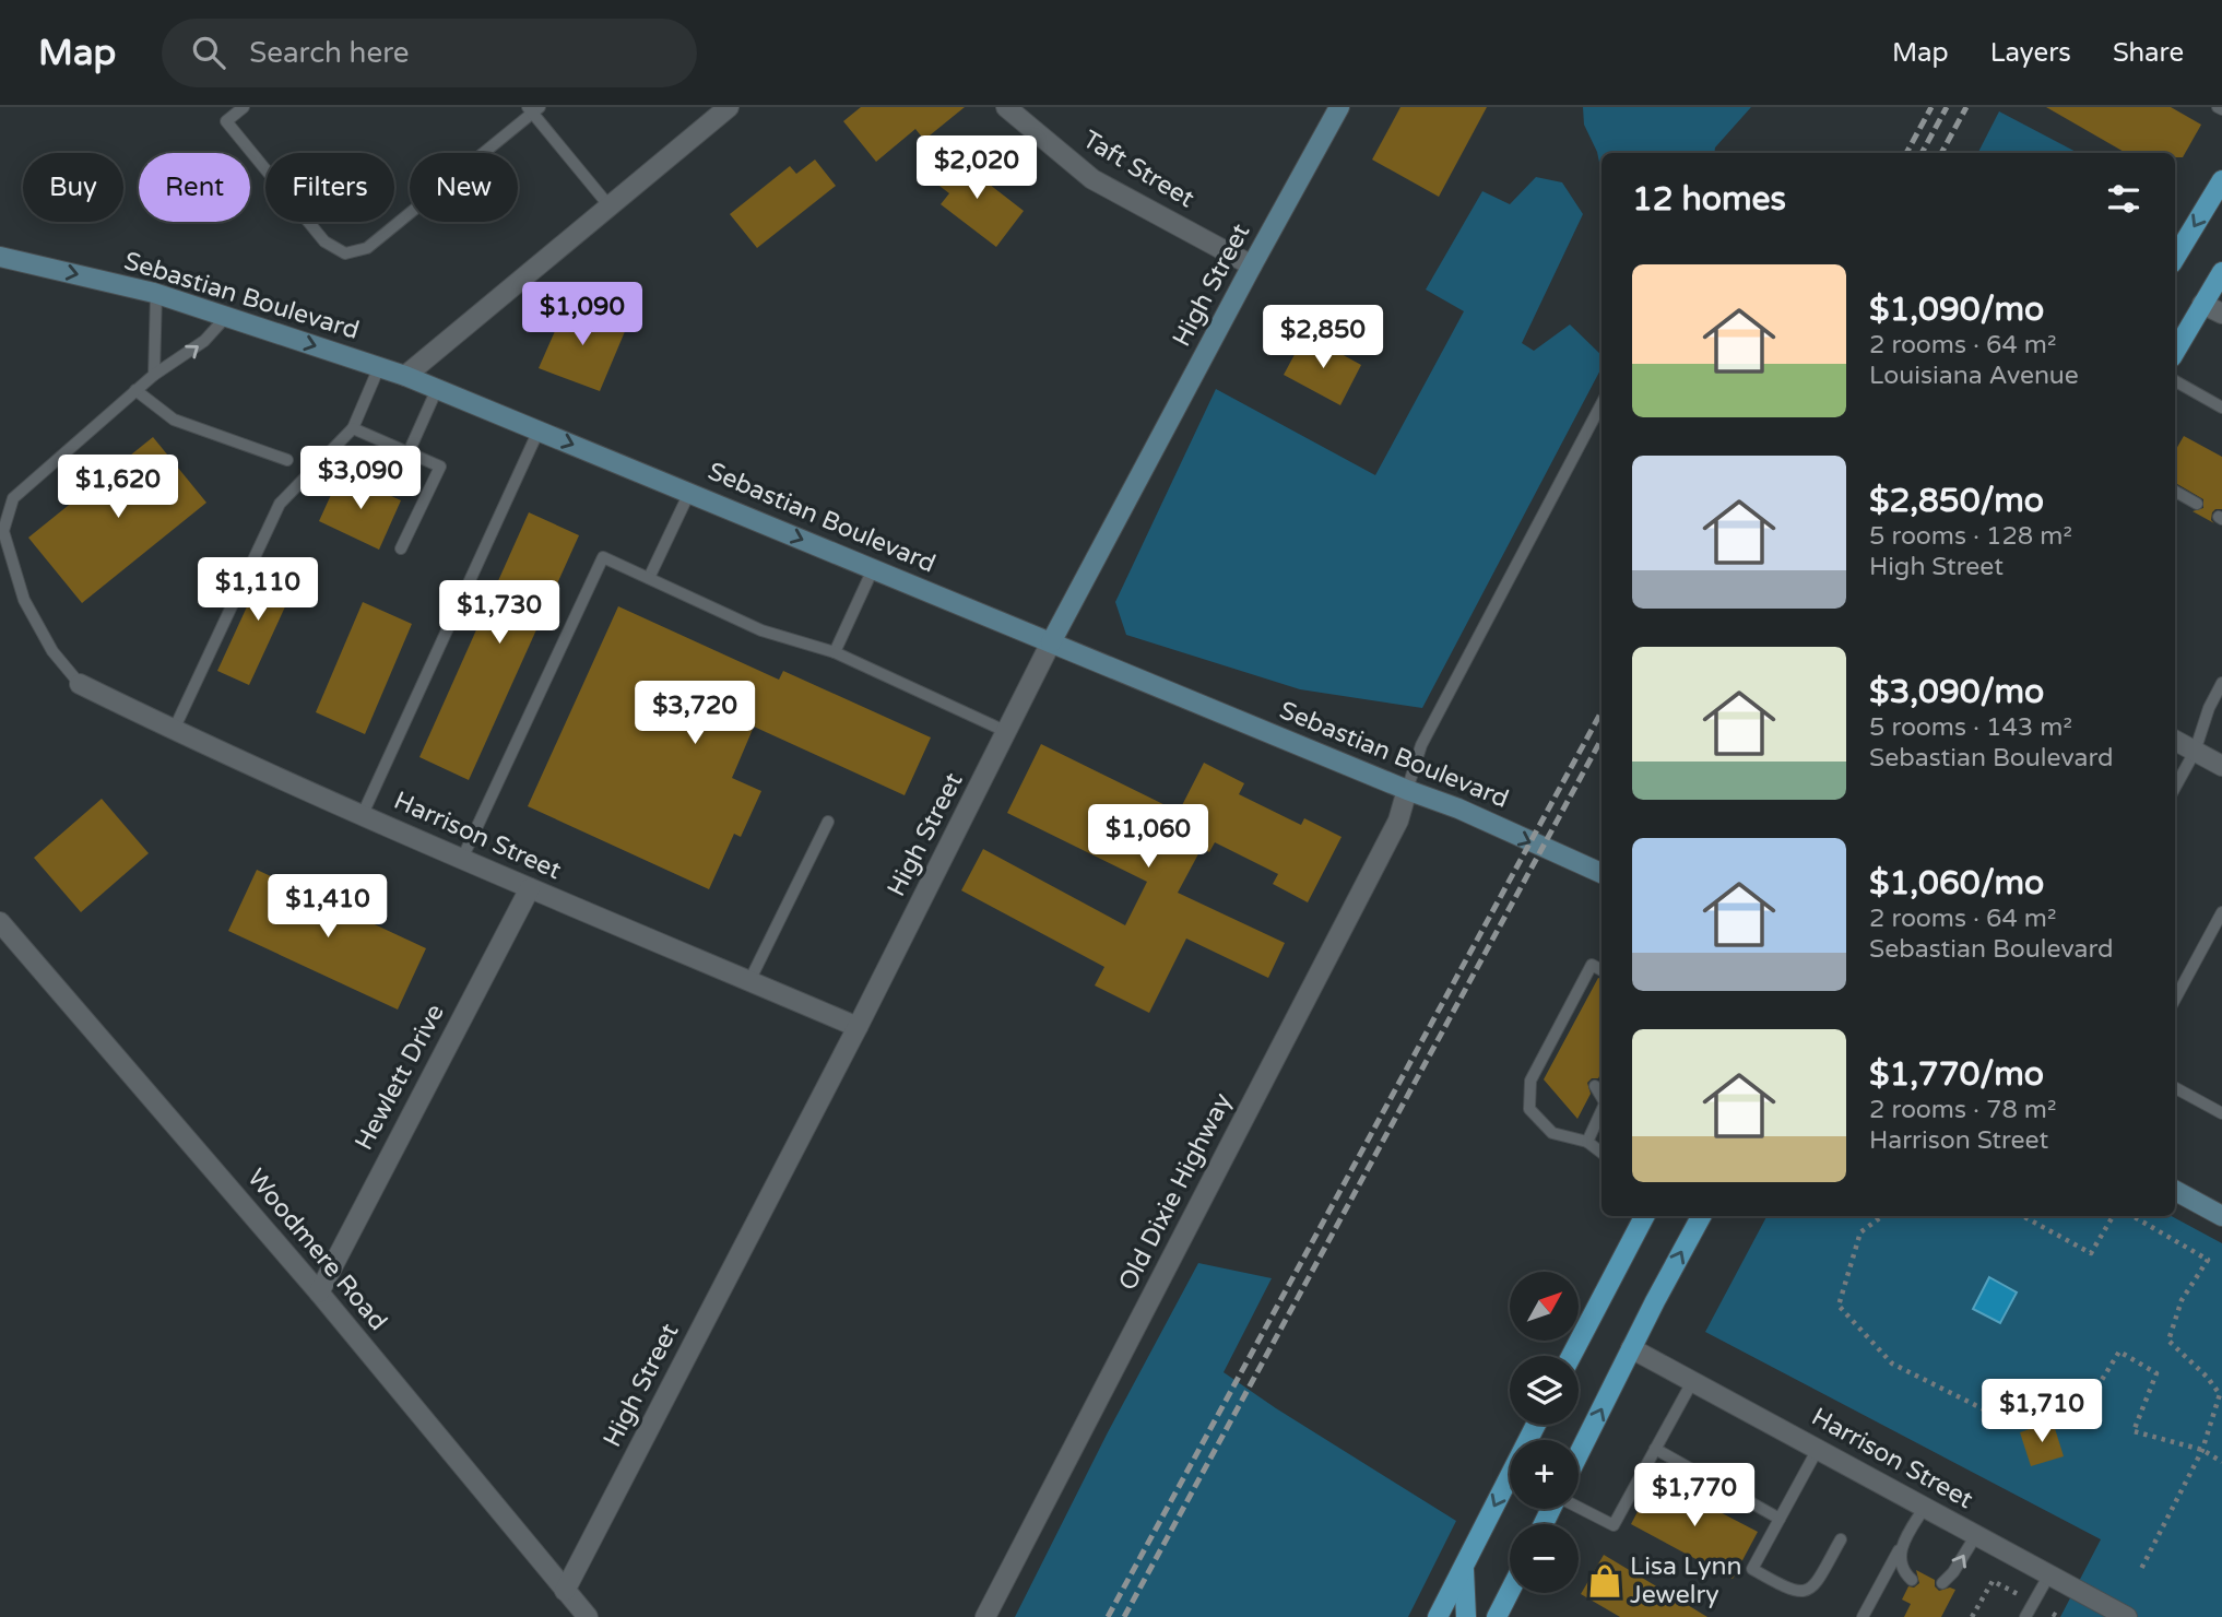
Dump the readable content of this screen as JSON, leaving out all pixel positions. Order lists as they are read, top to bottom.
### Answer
{
  "streets": {
    "main road": ["High Street", "Sebastian Boulevard"],
    "street": [
      "Taft Street",
      "Harrison Street",
      "Hewlett Drive",
      "Old Dixie Highway",
      "Woodmere Road"
    ]
  },
  "crossings": [
    ["Taft Street", "High Street"],
    ["High Street", "Sebastian Boulevard"],
    ["High Street", "Harrison Street"],
    ["High Street", "Woodmere Road"],
    ["Sebastian Boulevard", "Old Dixie Highway"],
    ["Harrison Street", "Hewlett Drive"],
    ["Hewlett Drive", "Woodmere Road"]
  ],
  "one_way": ["Sebastian Boulevard"],
  "places": {
    "shop": ["Lisa Lynn Jewelry"]
  },
  "north": "top right",
  "page": {
    "header": "Map",
    "search": "Search here",
    "nav": ["Map", "Layers", "Share"],
    "price": [
      "$2,020",
      "$1,090",
      "$2,850",
      "$3,090",
      "$1,620",
      "$1,110",
      "$1,730",
      "$3,720",
      "$1,060",
      "$1,410",
      "$1,710",
      "$1,770"
    ],
    "chip": [
      "Buy",
      "Rent",
      "Filters",
      "New"
    ],
    "heading": "12 homes",
    "list": [
      {
        "name": "$1,090/mo",
        "note": "2 rooms · 64 m² · Louisiana Avenue"
      },
      {
        "name": "$2,850/mo",
        "note": "5 rooms · 128 m² · High Street"
      },
      {
        "name": "$3,090/mo",
        "note": "5 rooms · 143 m² · Sebastian Boulevard"
      },
      {
        "name": "$1,060/mo",
        "note": "2 rooms · 64 m² · Sebastian Boulevard"
      },
      {
        "name": "$1,770/mo",
        "note": "2 rooms · 78 m² · Harrison Street"
      }
    ],
    "map_buttons": ["+", "−"]
  }
}
